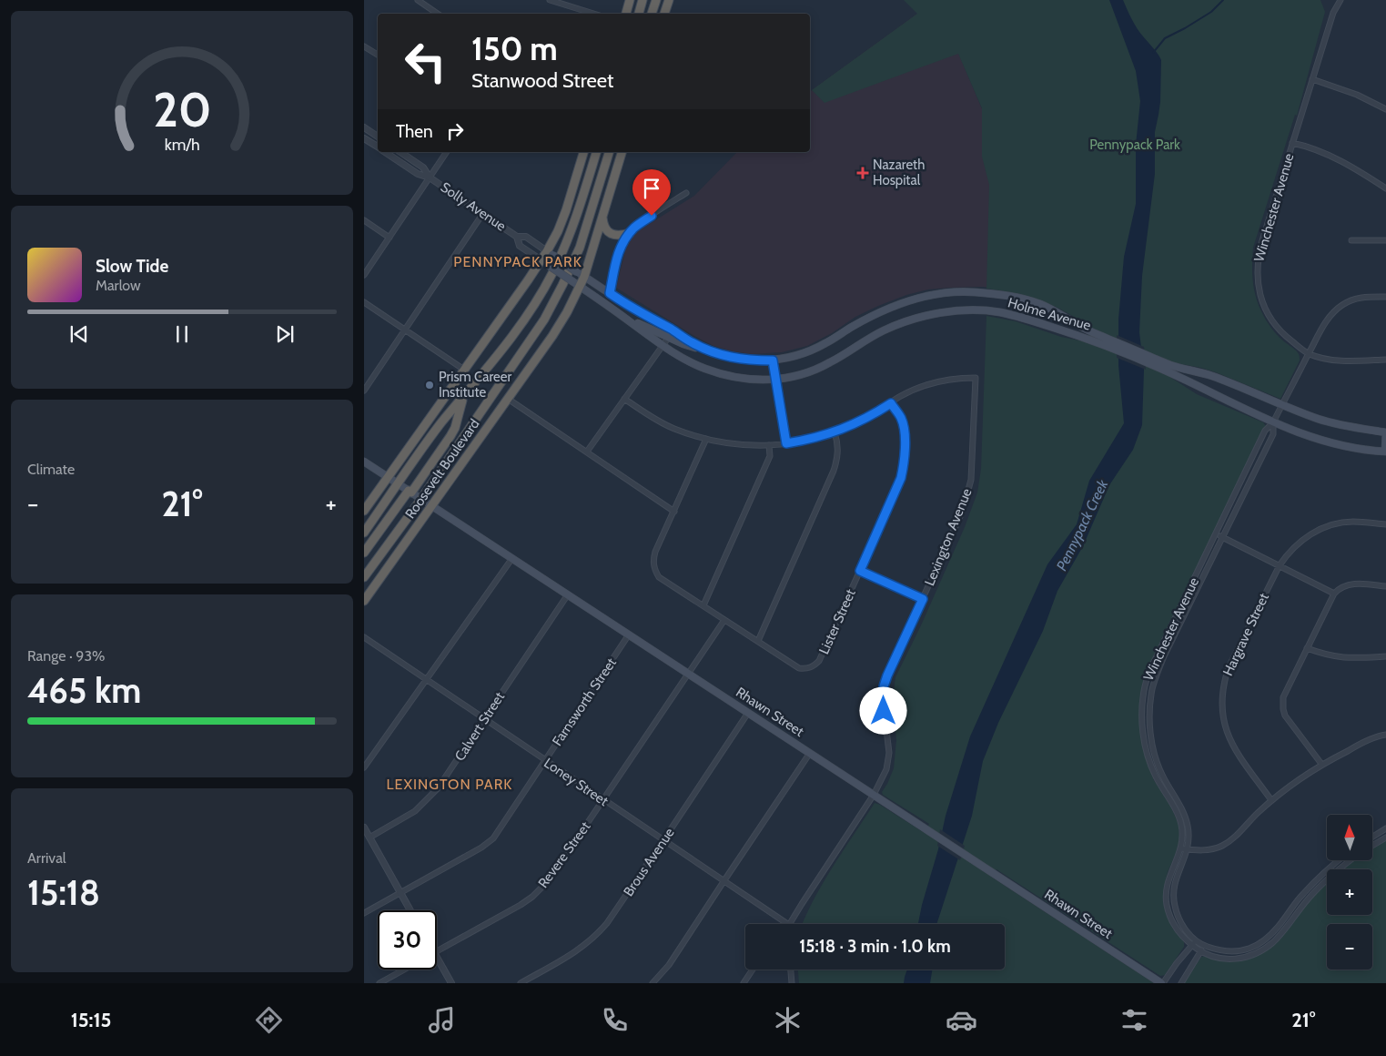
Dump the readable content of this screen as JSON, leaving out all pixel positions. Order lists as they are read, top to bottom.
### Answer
{
  "streets": {
    "highway": ["Roosevelt Boulevard"],
    "main road": ["Holme Avenue", "Rhawn Street"],
    "street": [
      "Solly Avenue",
      "Winchester Avenue",
      "Lexington Avenue",
      "Lister Street",
      "Hargrave Street",
      "Farnsworth Street",
      "Calvert Street",
      "Loney Street",
      "Revere Street",
      "Brous Avenue"
    ]
  },
  "crossings": [
    ["Solly Avenue", "Holme Avenue"],
    ["Winchester Avenue", "Holme Avenue"],
    ["Holme Avenue", "Roosevelt Boulevard"],
    ["Roosevelt Boulevard", "Rhawn Street"],
    ["Lexington Avenue", "Lister Street"],
    ["Lexington Avenue", "Rhawn Street"],
    ["Farnsworth Street", "Rhawn Street"],
    ["Farnsworth Street", "Loney Street"],
    ["Rhawn Street", "Calvert Street"],
    ["Rhawn Street", "Revere Street"],
    ["Rhawn Street", "Brous Avenue"],
    ["Calvert Street", "Loney Street"],
    ["Loney Street", "Revere Street"],
    ["Loney Street", "Brous Avenue"]
  ],
  "districts": ["PENNYPACK PARK", "LEXINGTON PARK"],
  "water": ["Pennypack Creek"],
  "parks": ["Pennypack Park"],
  "places": {
    "health": ["Nazareth Hospital"],
    "other": ["Prism Career Institute"]
  },
  "north": "top",
  "page": {
    "turn": ["150 m", "Stanwood Street"],
    "then": "Then",
    "song": ["Slow Tide", "Marlow"],
    "tile": [
      "Climate",
      ["Range · 93%", "465 km"],
      ["Arrival", "15:18"]
    ],
    "heat": ["−", "21°", "+"],
    "map_buttons": ["+", "−"],
    "limit": "30",
    "trip": "15:18 · 3 min · 1.0 km",
    "tabs": ["15:15", "21°"],
    "gauge": ["20", "km/h"]
  }
}
